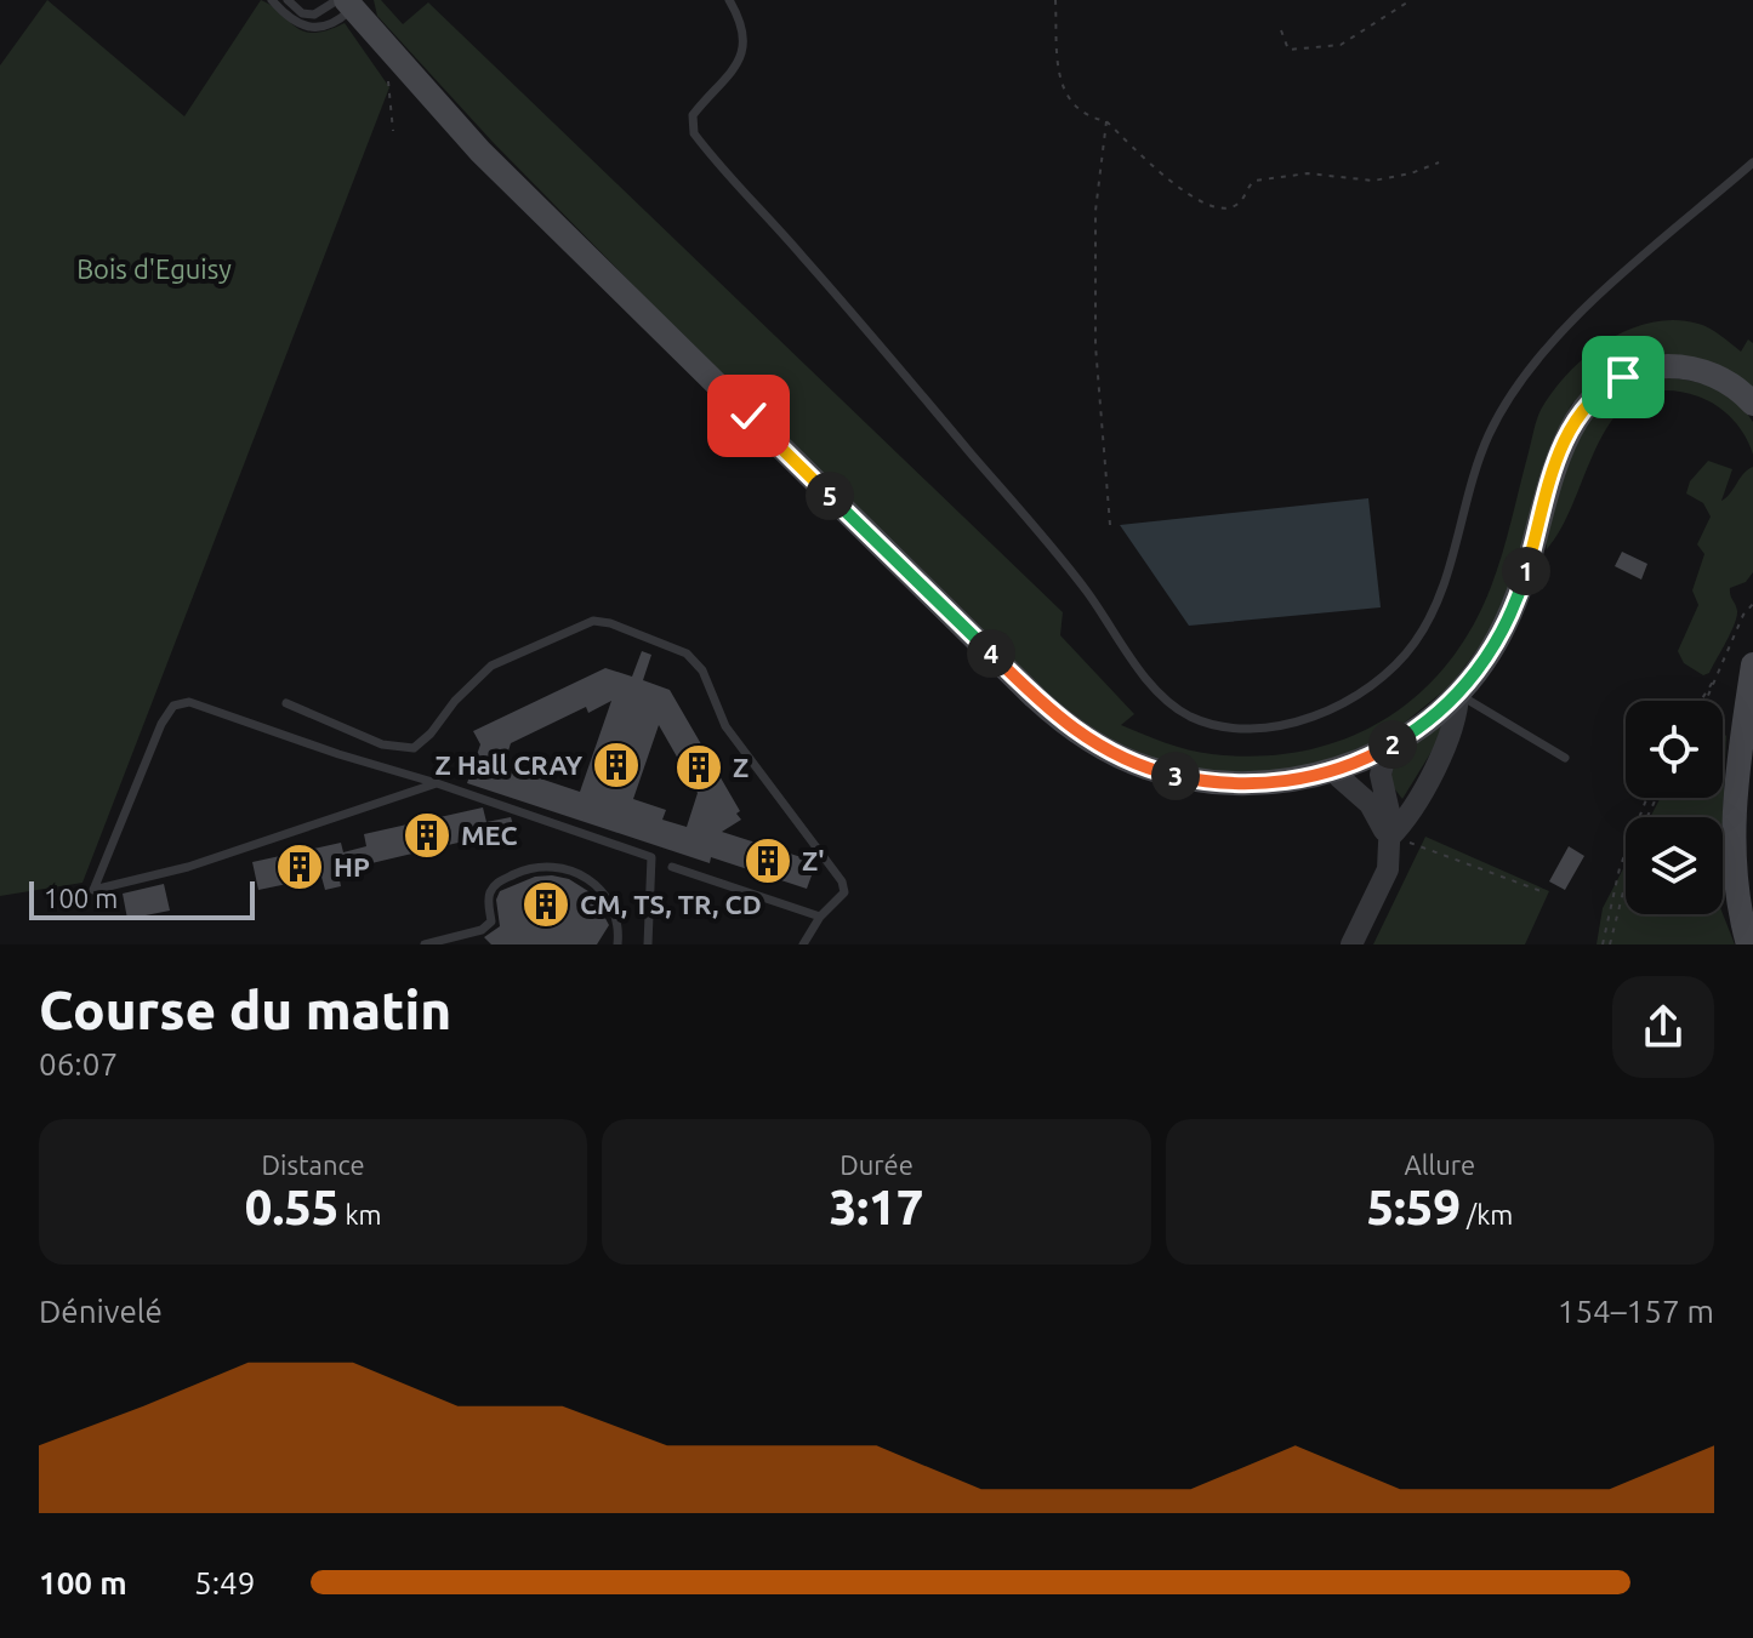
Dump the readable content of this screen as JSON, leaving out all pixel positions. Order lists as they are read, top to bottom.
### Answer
{
  "parks": ["Bois d'Eguisy"],
  "places": {
    "building": [
      "Z Hall CRAY",
      "Z",
      "MEC",
      "Z'",
      "HP",
      "CM, TS, TR, CD"
    ]
  },
  "scale_bar": "100 m",
  "page": {
    "pins": [
      "5",
      "1",
      "4",
      "2",
      "3"
    ],
    "scale": "100 m",
    "heading": ["Course du matin", "06:07"],
    "stats": [
      ["Distance", "0.55 km"],
      ["Durée", "3:17"],
      ["Allure", "5:59 /km"]
    ],
    "chart": ["Dénivelé", "154–157 m"],
    "list": [
      {
        "name": "100 m",
        "note": "5:49"
      }
    ]
  }
}
